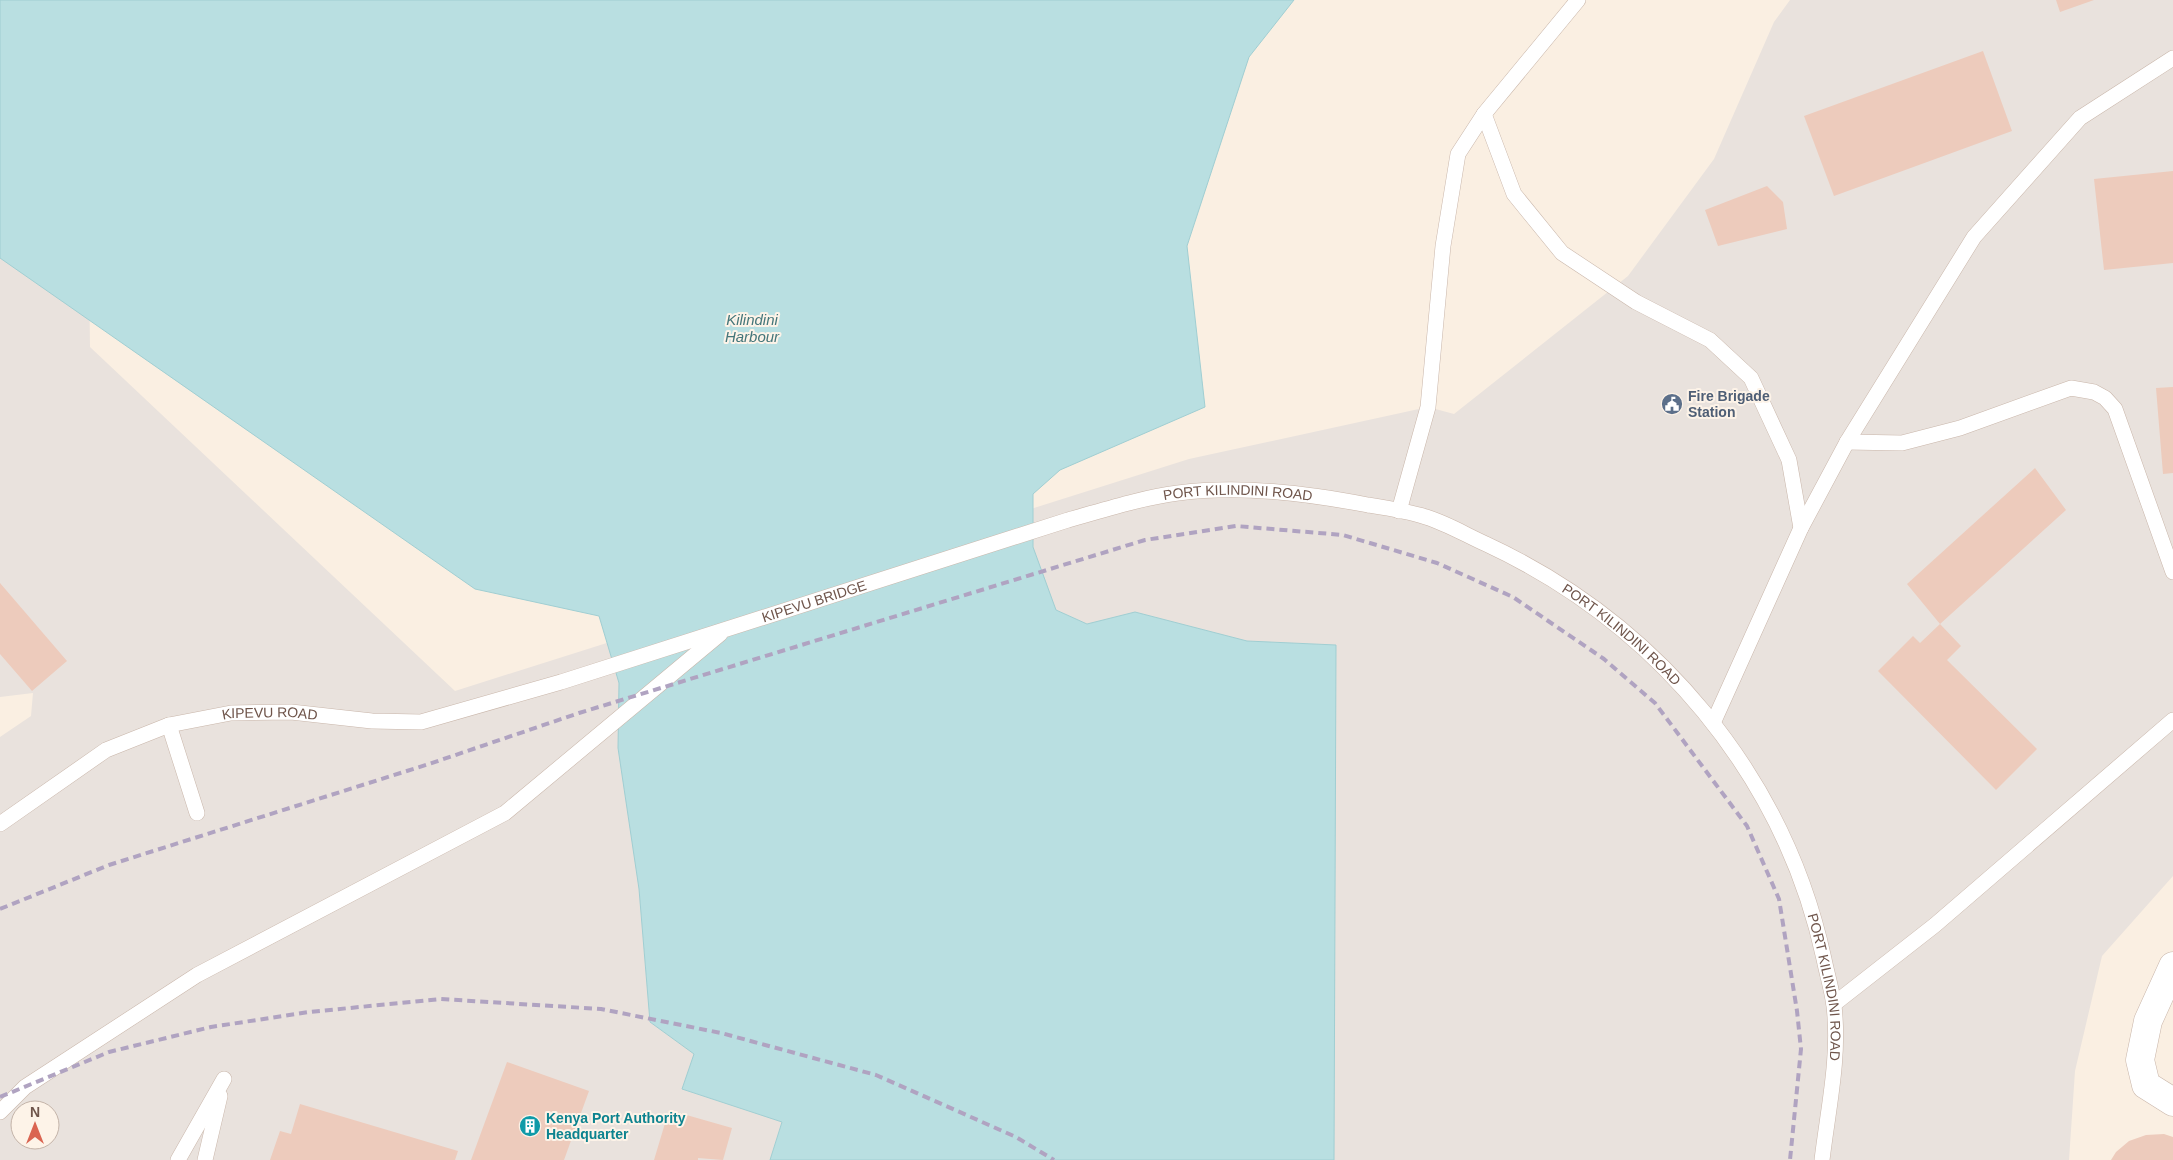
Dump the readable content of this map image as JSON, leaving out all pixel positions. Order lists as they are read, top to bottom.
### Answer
{
  "streets": {
    "lane": ["PORT KILINDINI ROAD", "KIPEVU BRIDGE", "KIPEVU ROAD"]
  },
  "crossings": [
    ["PORT KILINDINI ROAD", "KIPEVU BRIDGE"],
    ["KIPEVU BRIDGE", "KIPEVU ROAD"]
  ],
  "water": ["Kilindini Harbour"],
  "places": {
    "public building": ["Fire Brigade Station"],
    "building": ["Kenya Port Authority Headquarter"]
  },
  "north": "top"
}
